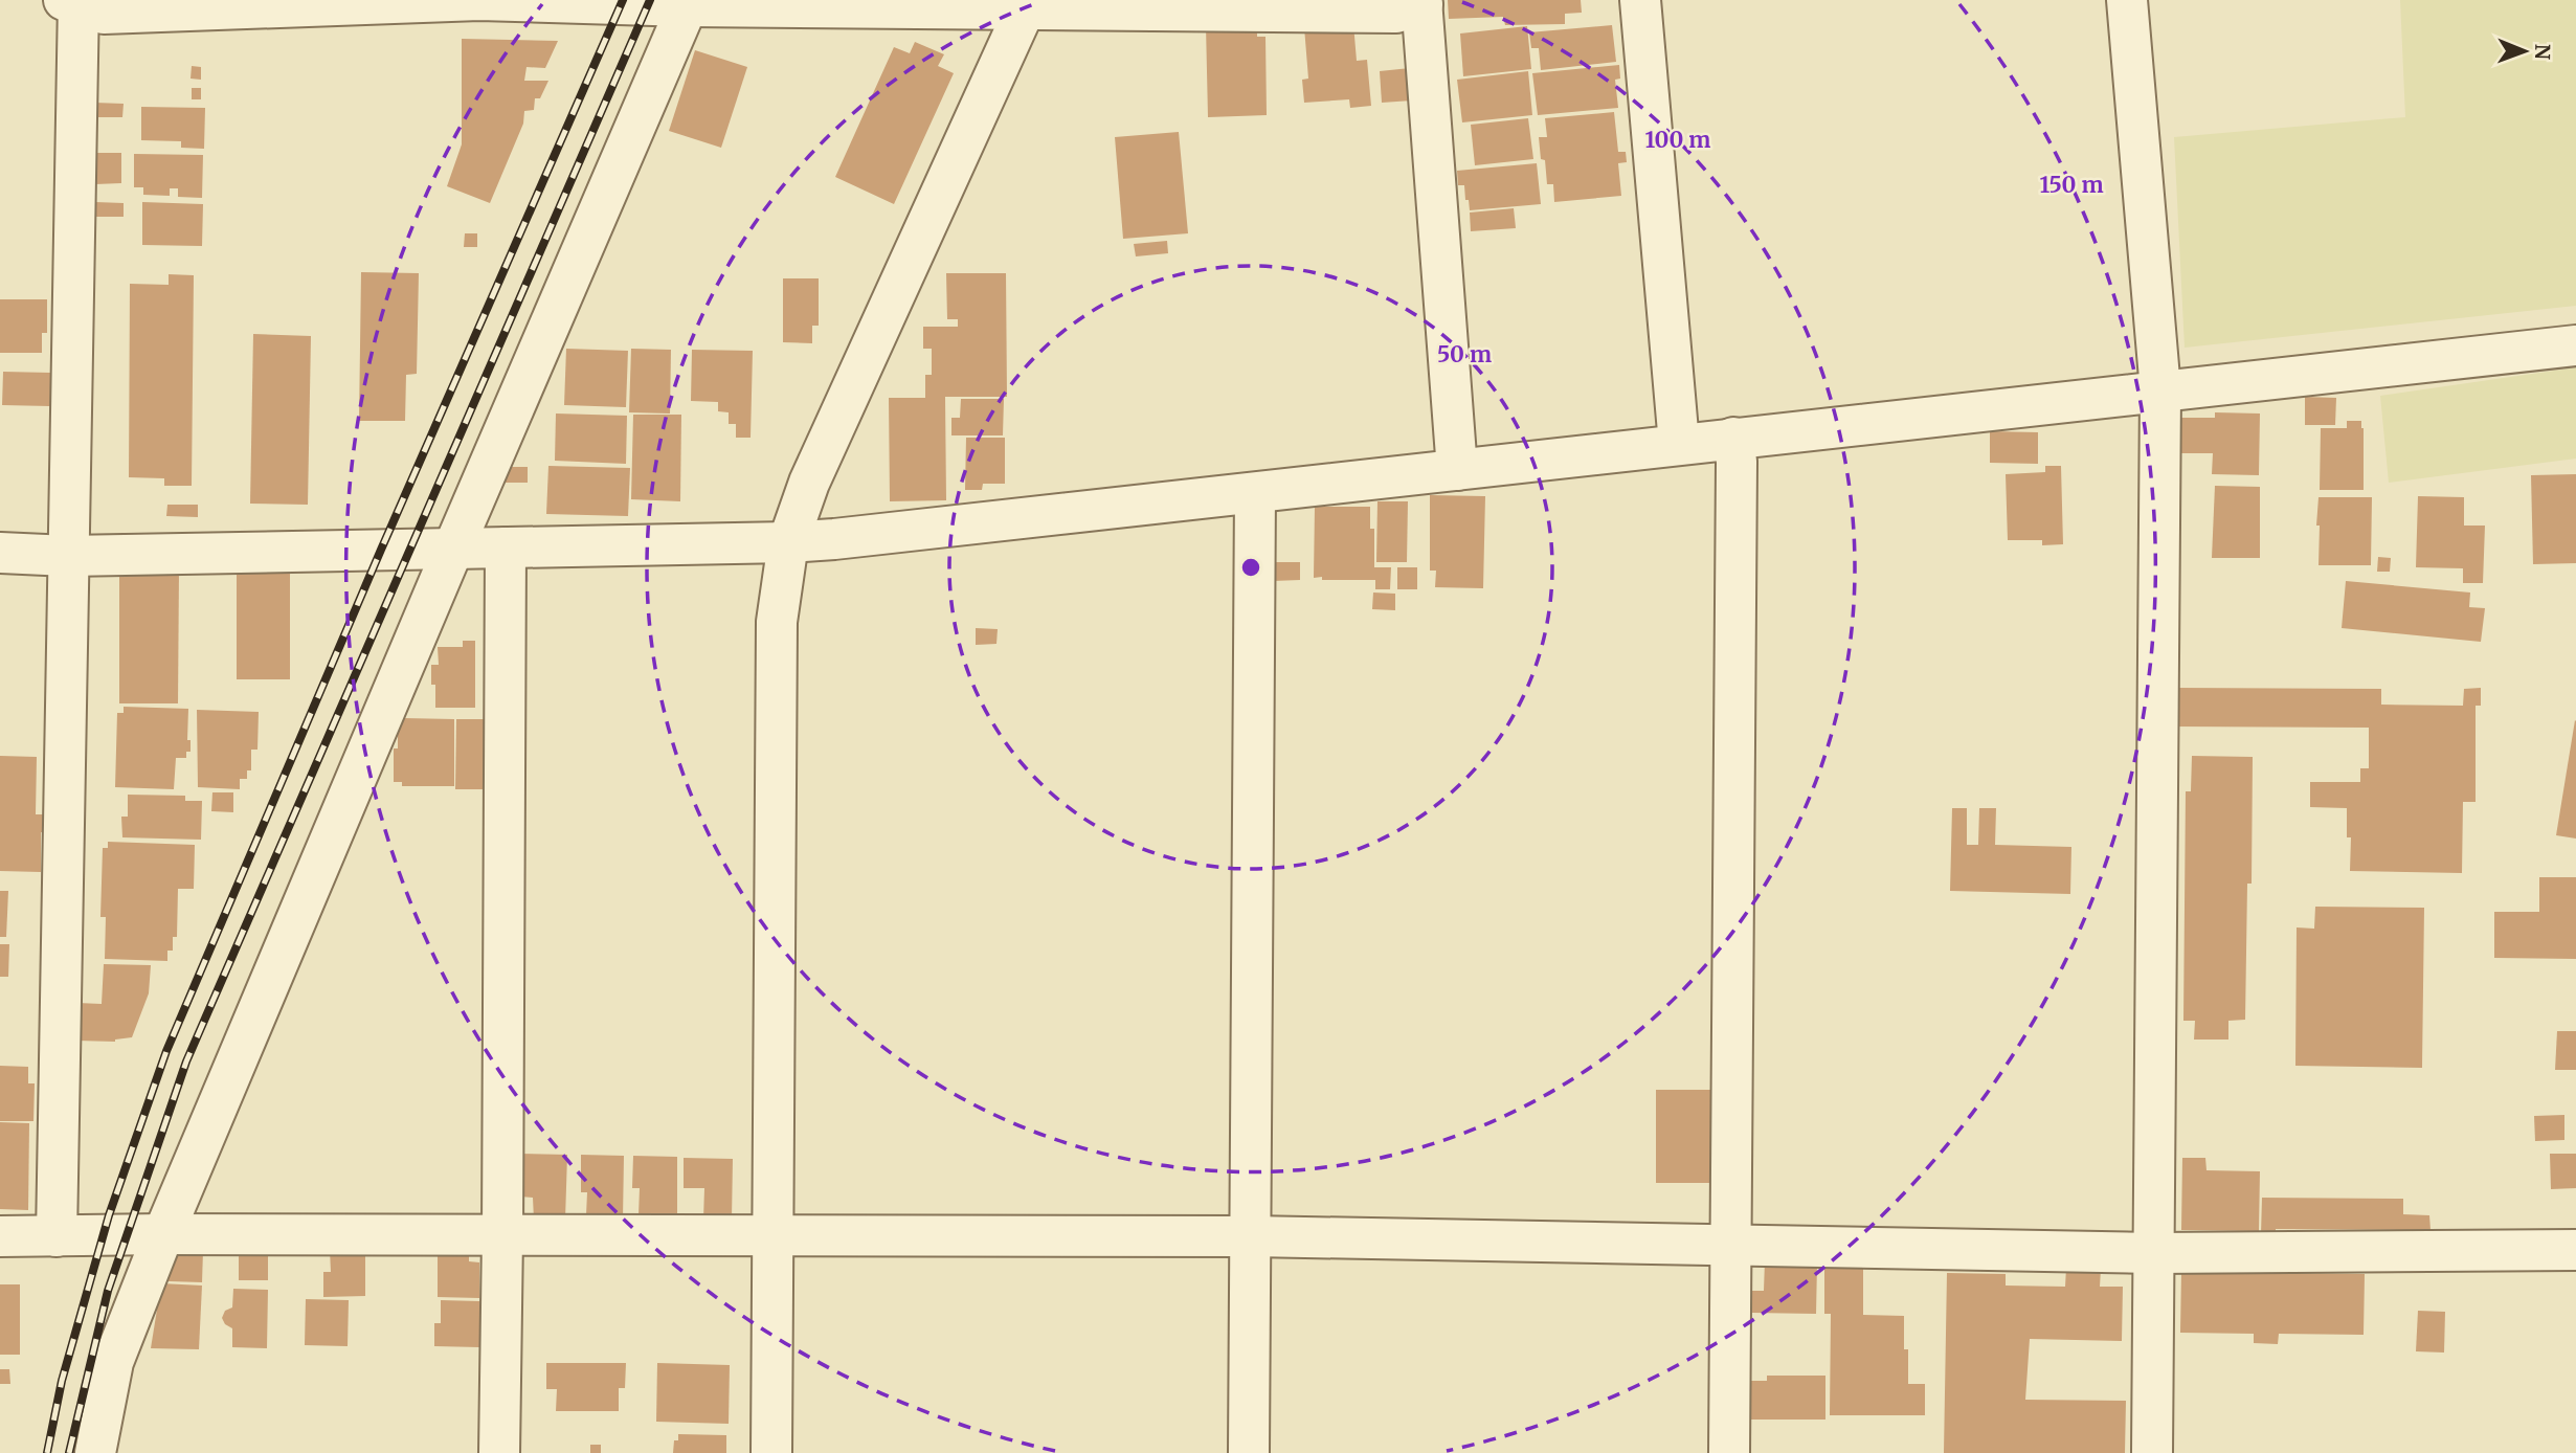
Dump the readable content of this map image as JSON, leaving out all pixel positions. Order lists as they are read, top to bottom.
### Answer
{
  "north": "right",
  "rings": ["100 m", "150 m", "50 m"]
}
